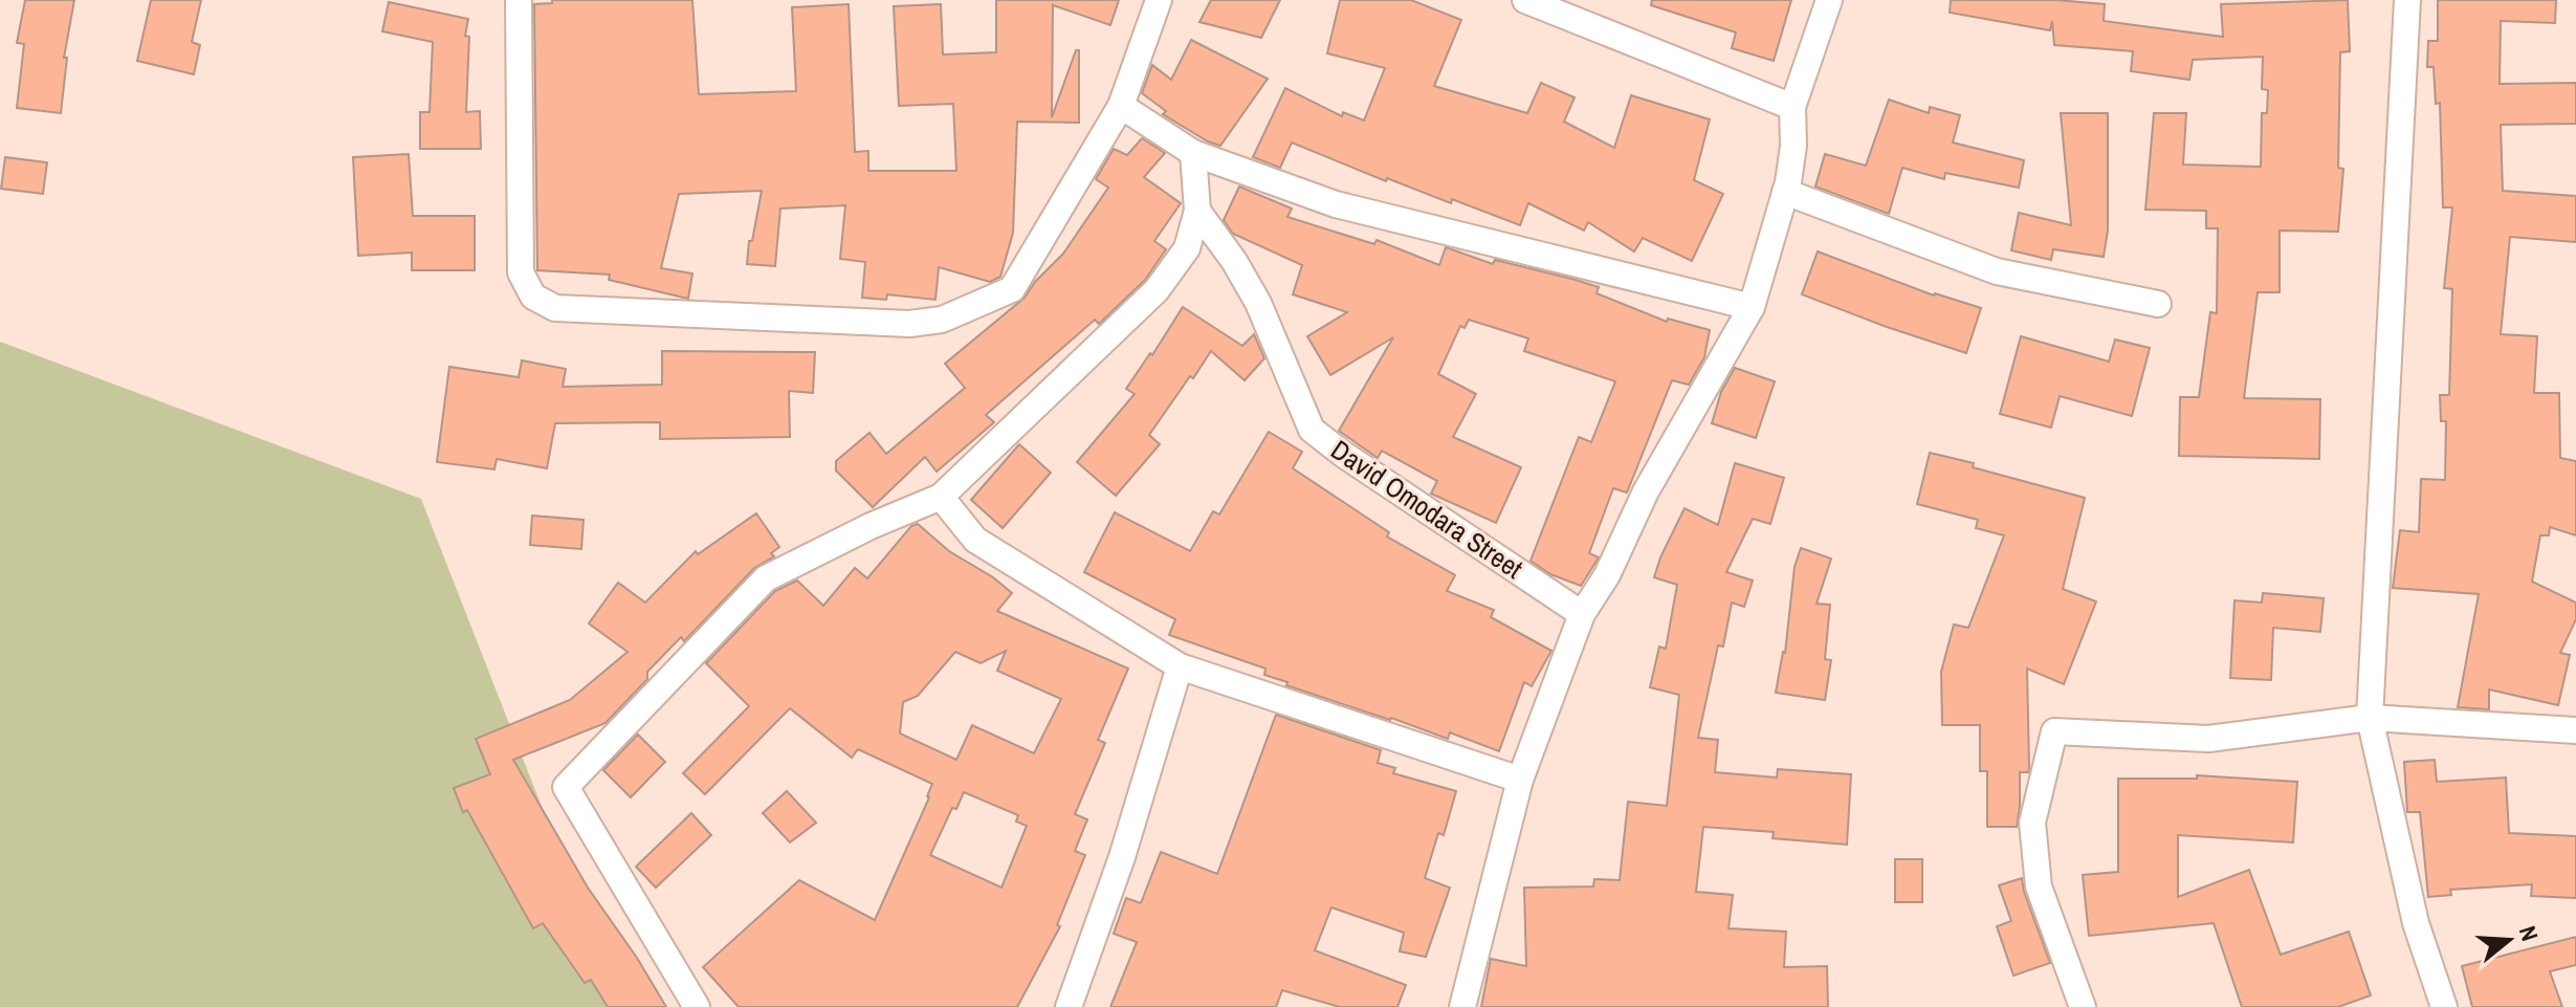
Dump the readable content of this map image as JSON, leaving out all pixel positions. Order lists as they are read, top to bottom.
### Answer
{
  "streets": {
    "street": ["David Omodara Street"]
  },
  "north": "right"
}
